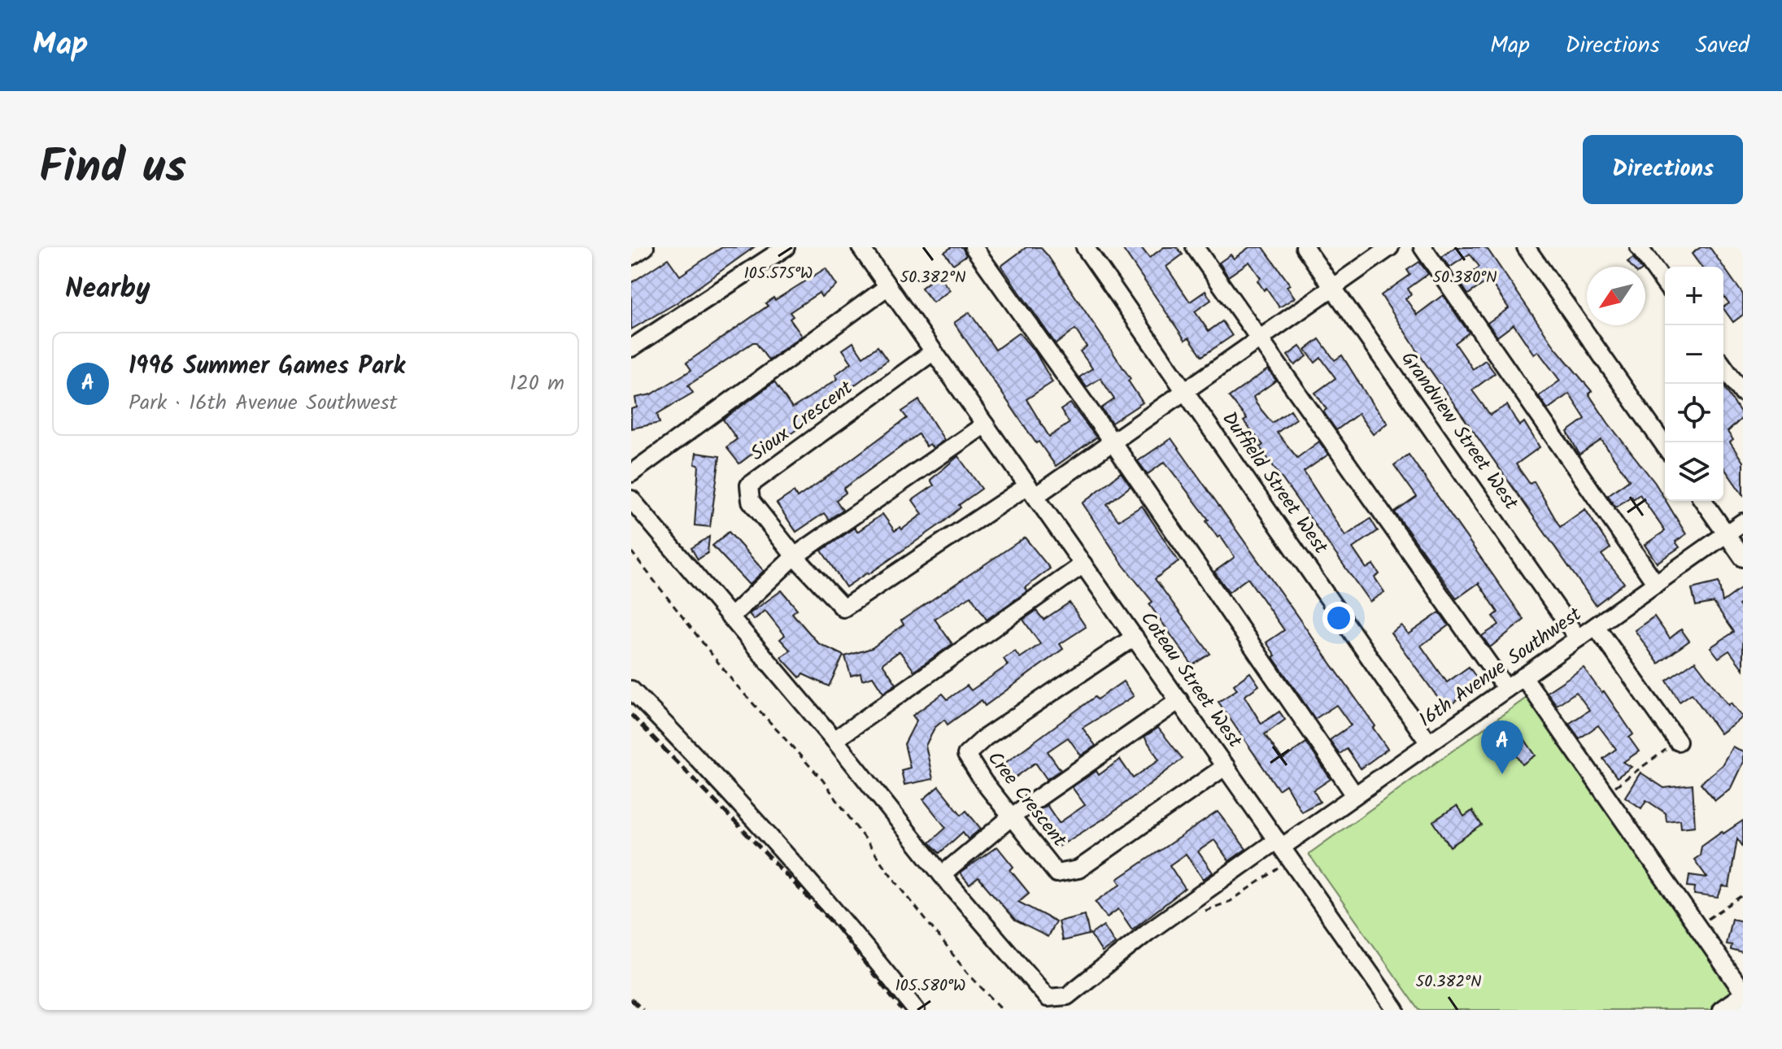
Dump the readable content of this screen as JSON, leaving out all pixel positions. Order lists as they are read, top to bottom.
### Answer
{
  "streets": {
    "street": [
      "Sioux Crescent",
      "Grandview Street West",
      "Duffield Street West",
      "16th Avenue Southwest",
      "Coteau Street West",
      "Cree Crescent"
    ]
  },
  "crossings": [
    ["Sioux Crescent", "Coteau Street West"],
    ["Grandview Street West", "16th Avenue Southwest"],
    ["Duffield Street West", "16th Avenue Southwest"],
    ["16th Avenue Southwest", "Coteau Street West"],
    ["Coteau Street West", "Cree Crescent"]
  ],
  "north": "bottom left",
  "page": {
    "header": "Map",
    "nav": ["Map", "Directions", "Saved"],
    "title": "Find us",
    "buttons": "Directions",
    "heading": "Nearby",
    "map_buttons": ["+", "−"],
    "list": [
      {
        "mark": "A",
        "name": "1996 Summer Games Park",
        "note": "Park · 16th Avenue Southwest",
        "value": "120 m"
      }
    ],
    "pins": "A"
  },
  "coordinates": [
    "105.575°W",
    "50.382°N",
    "50.380°N",
    "105.580°W"
  ]
}
